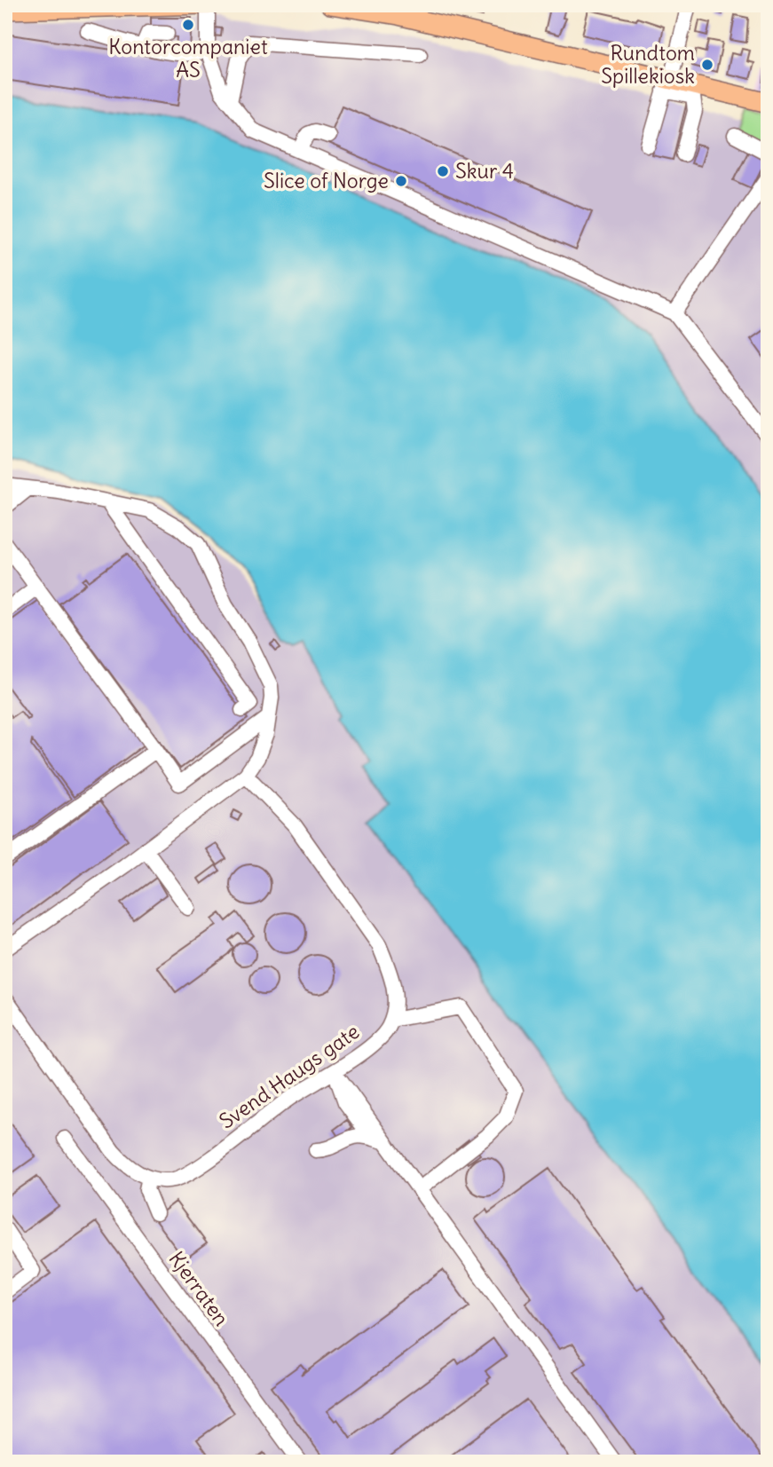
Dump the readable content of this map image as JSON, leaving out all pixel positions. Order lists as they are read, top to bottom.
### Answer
{
  "streets": {
    "street": ["Svend Haugs gate", "Kjerraten"]
  },
  "places": [
    "Kontorcompaniet AS",
    "Rundtom Spillekiosk",
    "Skur 4",
    "Slice of Norge"
  ]
}
